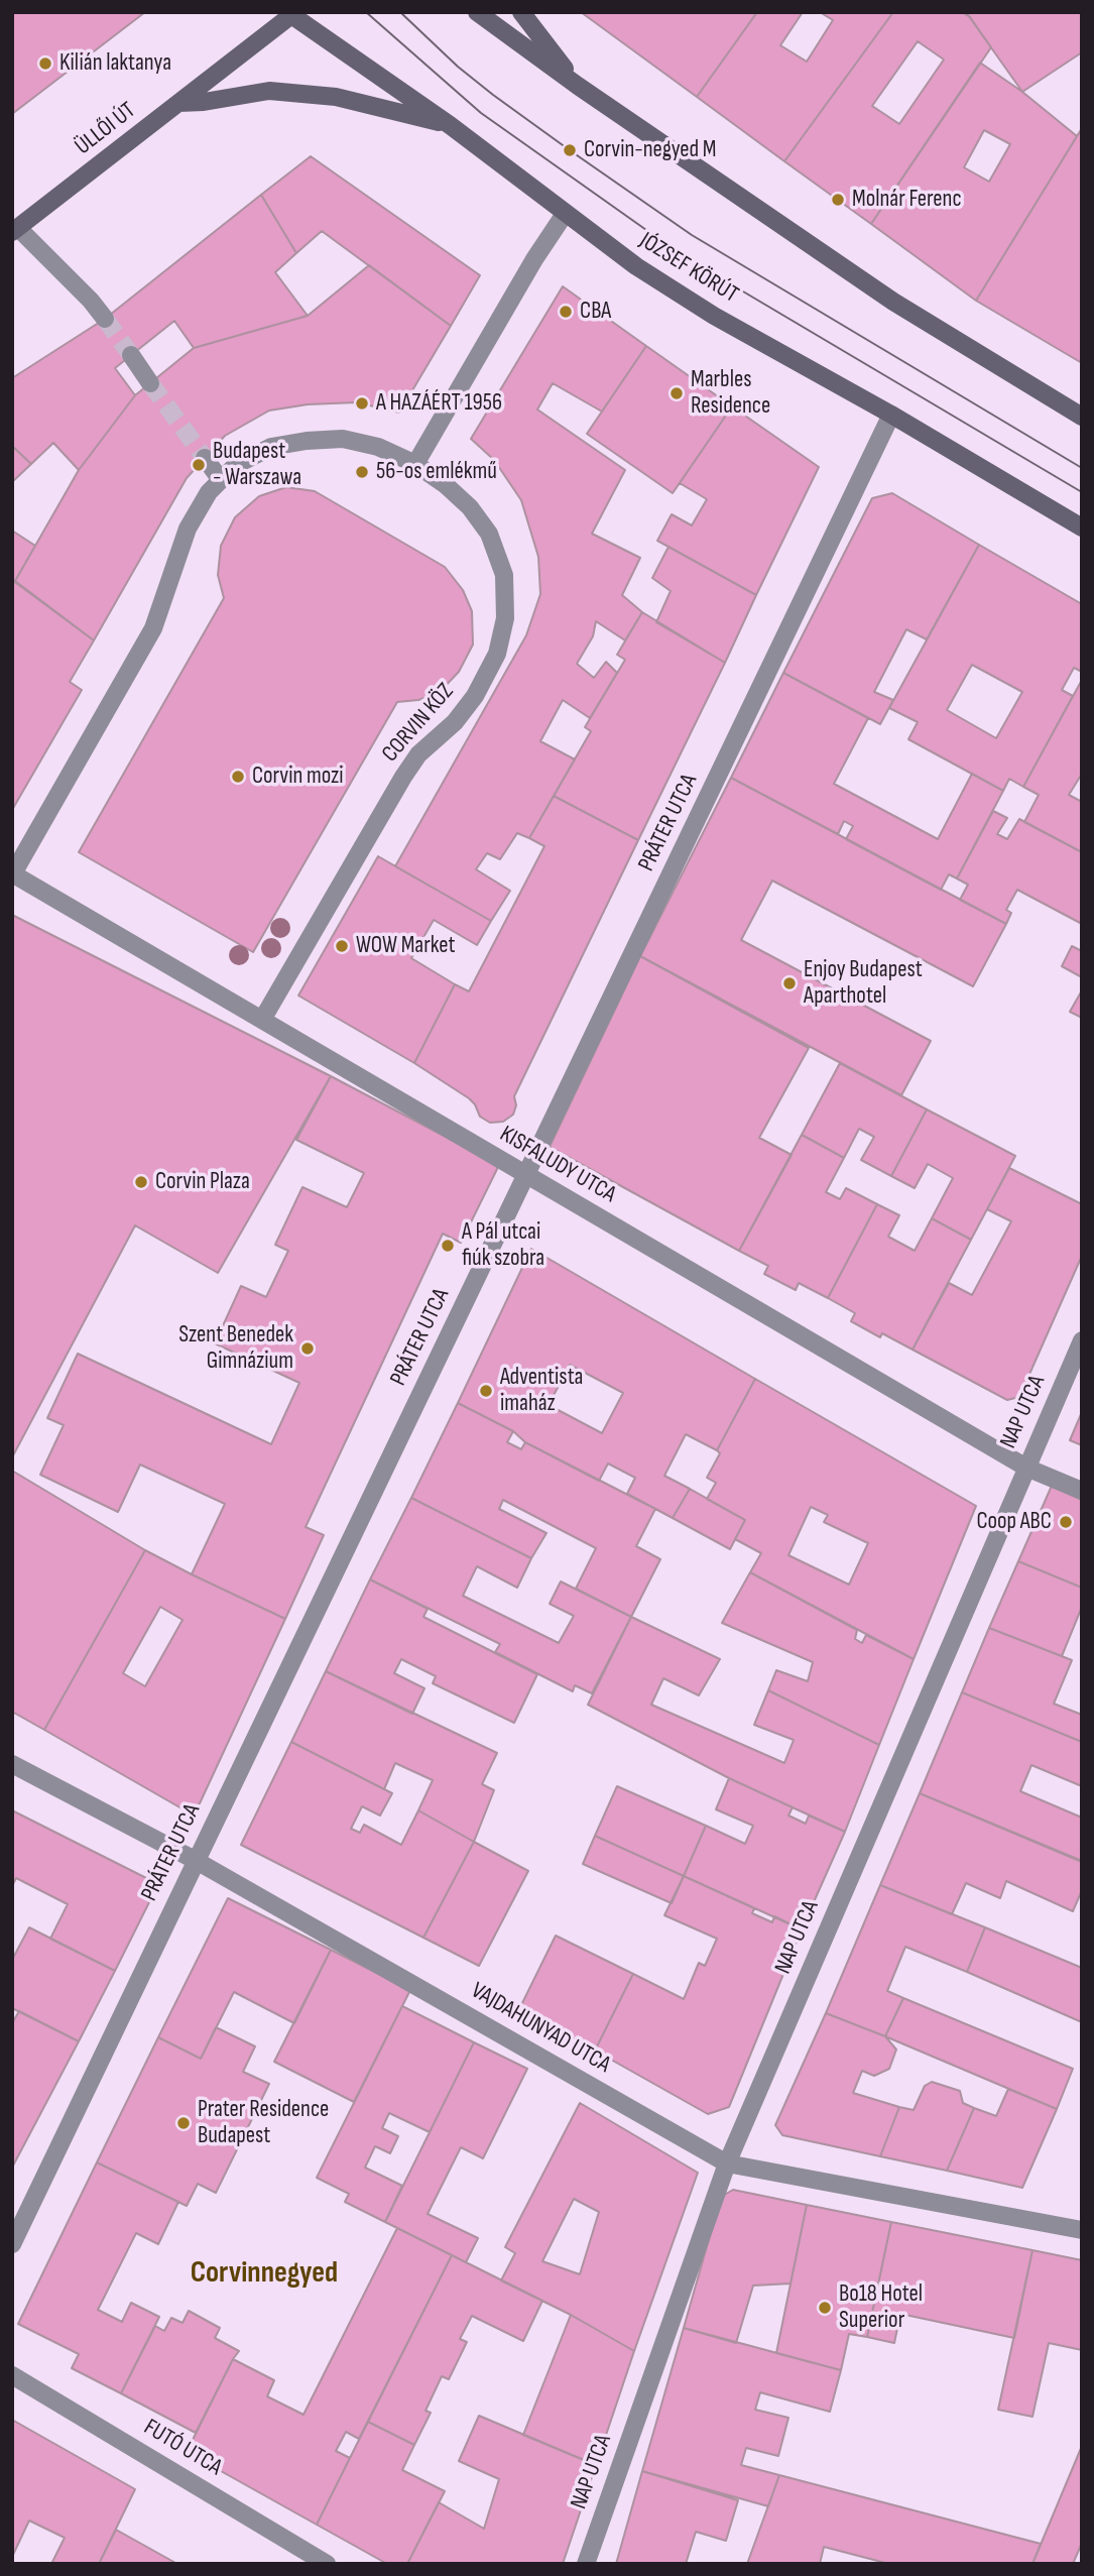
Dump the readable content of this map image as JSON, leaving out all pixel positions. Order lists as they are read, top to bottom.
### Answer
{
  "streets": {
    "main road": ["ÜLLŐI ÚT", "JÓZSEF KÖRÚT"],
    "street": [
      "CORVIN KÖZ",
      "PRÁTER UTCA",
      "KISFALUDY UTCA",
      "NAP UTCA",
      "VAJDAHUNYAD UTCA",
      "FUTÓ UTCA"
    ]
  },
  "crossings": [
    ["ÜLLŐI ÚT", "JÓZSEF KÖRÚT"],
    ["JÓZSEF KÖRÚT", "PRÁTER UTCA"],
    ["CORVIN KÖZ", "KISFALUDY UTCA"],
    ["PRÁTER UTCA", "KISFALUDY UTCA"],
    ["PRÁTER UTCA", "VAJDAHUNYAD UTCA"],
    ["KISFALUDY UTCA", "NAP UTCA"],
    ["NAP UTCA", "VAJDAHUNYAD UTCA"]
  ],
  "districts": ["Corvinnegyed"],
  "places": [
    "Kilián laktanya",
    "Corvin-negyed M",
    "Molnár Ferenc",
    "CBA",
    "Marbles Residence",
    "A HAZÁÉRT 1956",
    "Budapest - Warszawa",
    "56-os emlékmű",
    "Corvin mozi",
    "WOW Market",
    "Enjoy Budapest Aparthotel",
    "Corvin Plaza",
    "A Pál utcai fiúk szobra",
    "Szent Benedek Gimnázium",
    "Adventista imaház",
    "Coop ABC",
    "Prater Residence Budapest",
    "Bo18 Hotel Superior"
  ]
}
